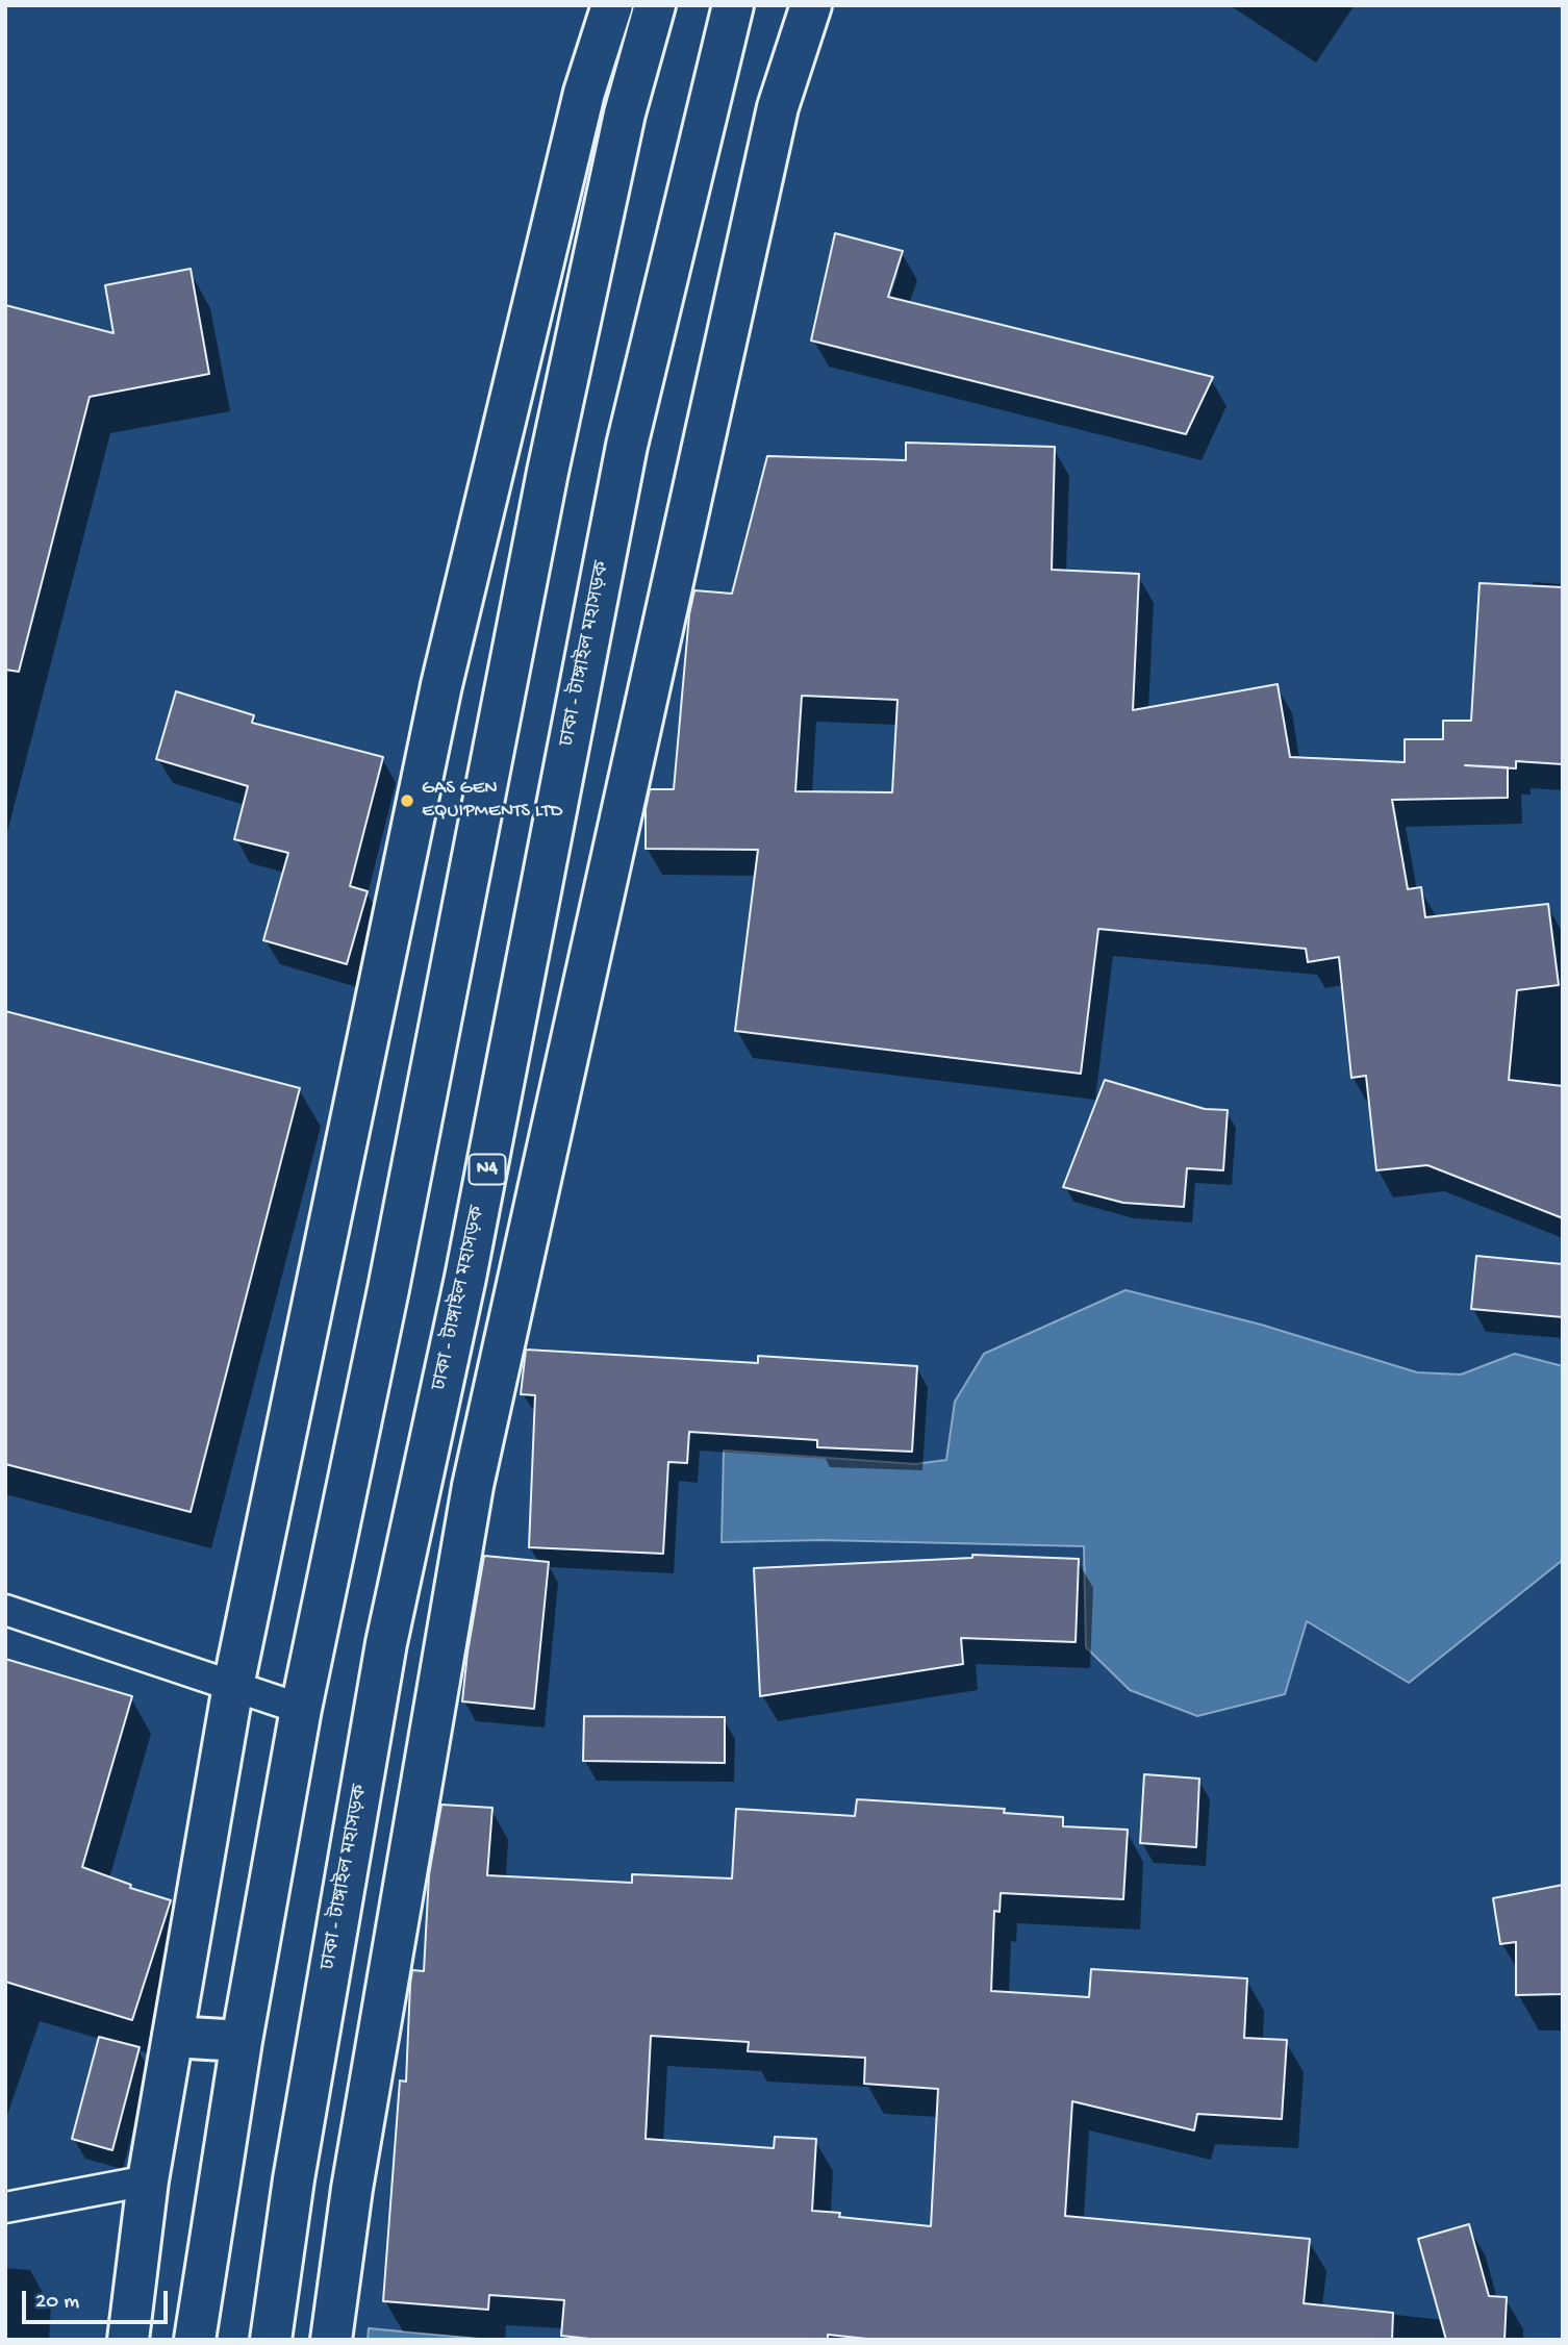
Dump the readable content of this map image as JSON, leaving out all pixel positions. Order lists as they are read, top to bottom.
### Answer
{
  "streets": {
    "main road": ["ঢাকা - টাঙ্গাইল মহাসড়ক", "N4"]
  },
  "places": ["GAS GEN EQUIPMENTS LTD"],
  "scale_bar": "20 m"
}
